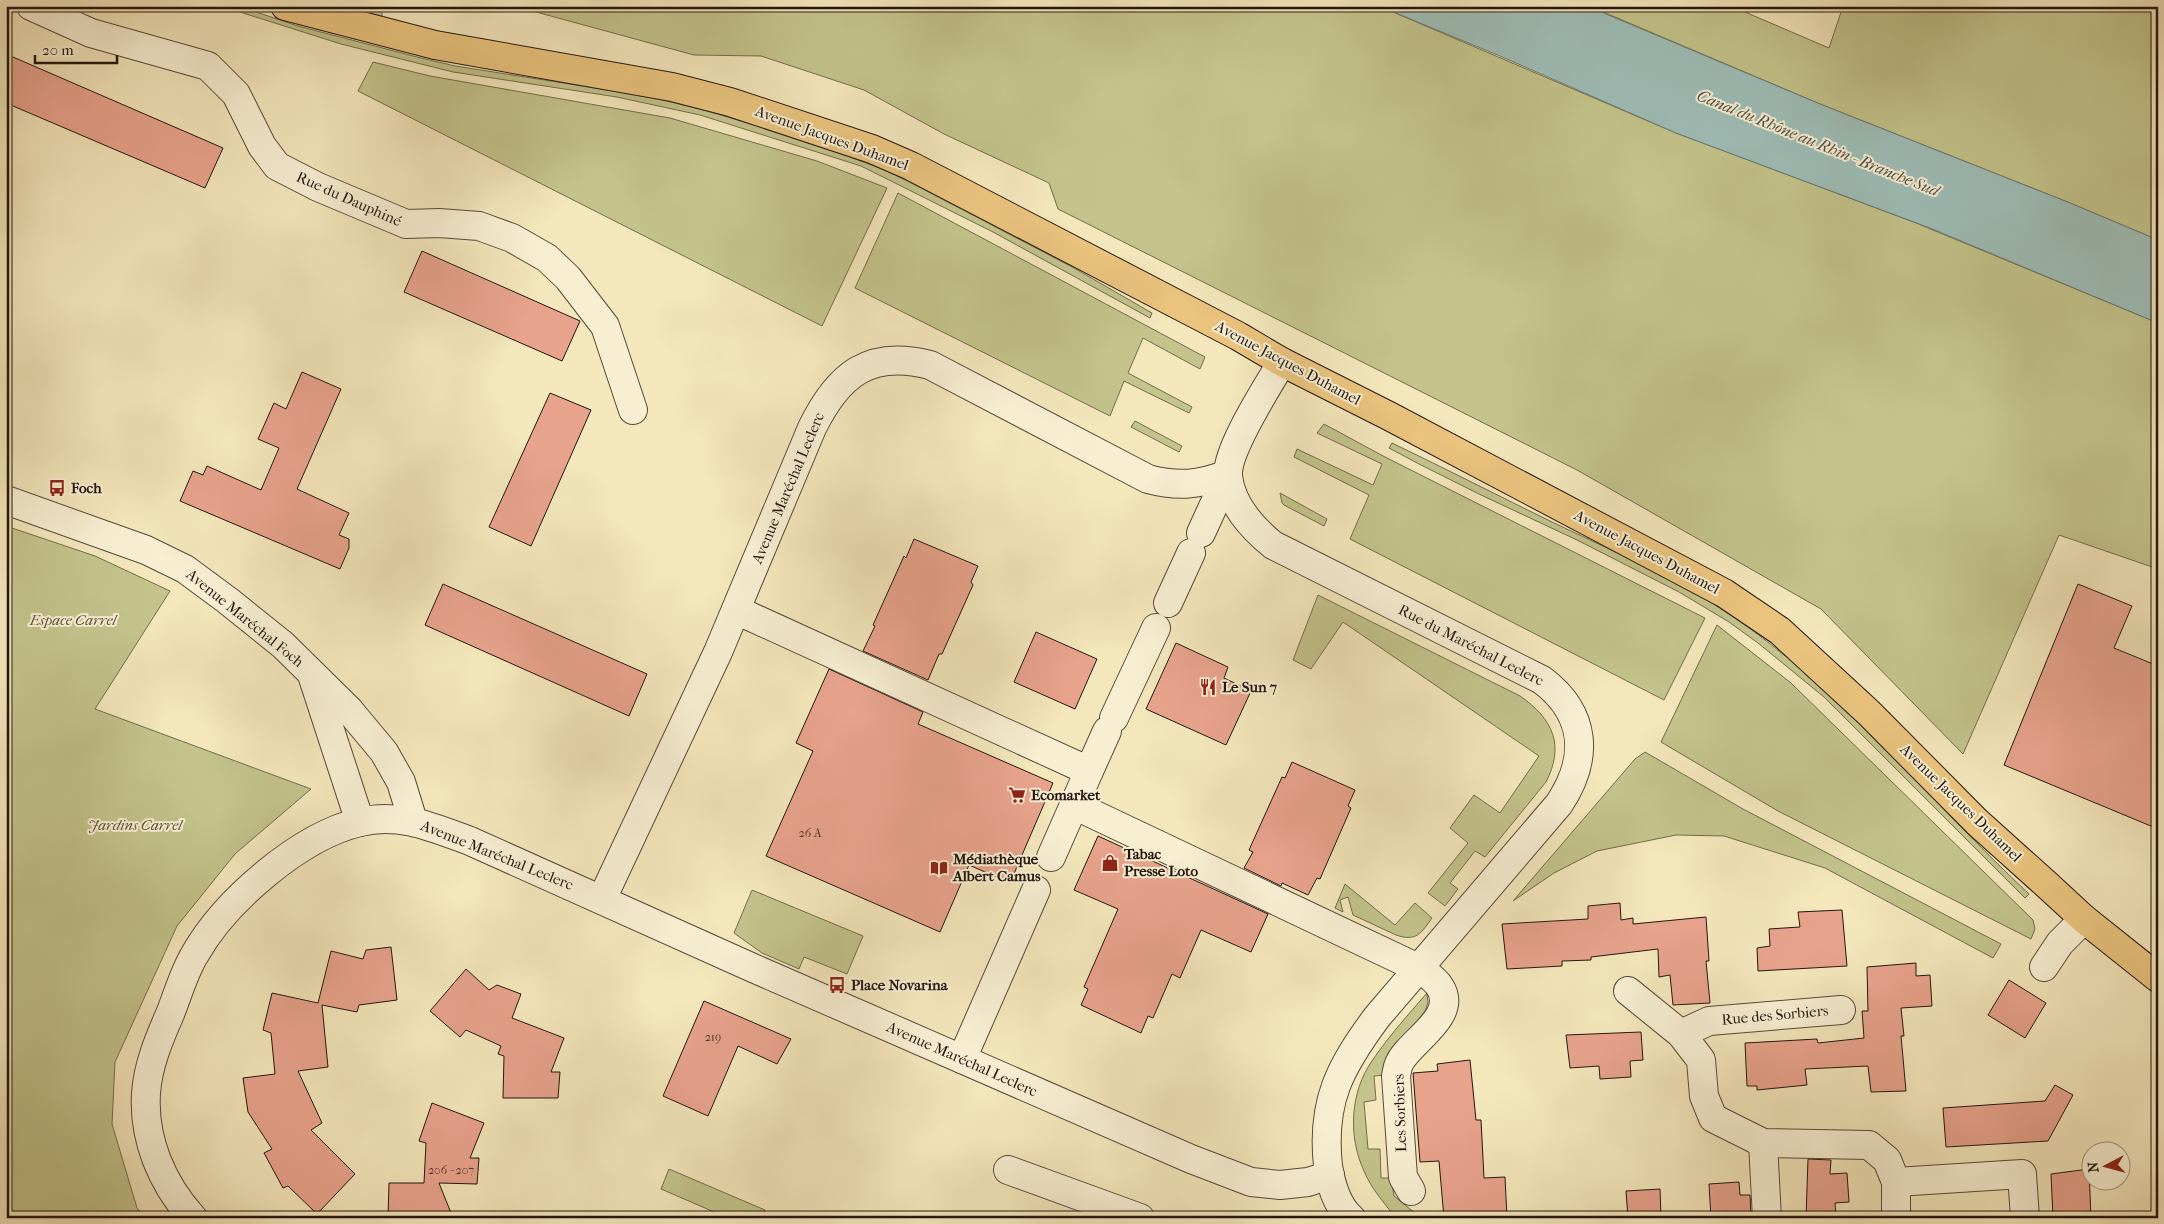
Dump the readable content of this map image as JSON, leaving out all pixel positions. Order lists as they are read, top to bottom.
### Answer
{
  "streets": {
    "main road": ["Avenue Jacques Duhamel"],
    "street": [
      "Rue du Dauphiné",
      "Avenue Maréchal Leclerc",
      "Avenue Maréchal Foch",
      "Rue du Maréchal Leclerc",
      "Rue des Sorbiers",
      "Les Sorbiers"
    ]
  },
  "crossings": [
    ["Avenue Maréchal Leclerc", "Avenue Maréchal Foch"],
    ["Avenue Maréchal Leclerc", "Rue du Maréchal Leclerc"],
    ["Rue du Maréchal Leclerc", "Les Sorbiers"]
  ],
  "water": ["Canal du Rhône au Rhin - Branche Sud"],
  "parks": ["Espace Carrel", "Jardins Carrel"],
  "places": {
    "bus stop": ["Foch", "Place Novarina"],
    "restaurant": ["Le Sun 7"],
    "supermarket": ["Ecomarket"],
    "shop": ["Tabac Presse Loto"],
    "library": ["Médiathèque Albert Camus"]
  },
  "house_numbers": ["26 A", "219", "206 - 207"],
  "scale_bar": "20 m",
  "north": "left"
}
